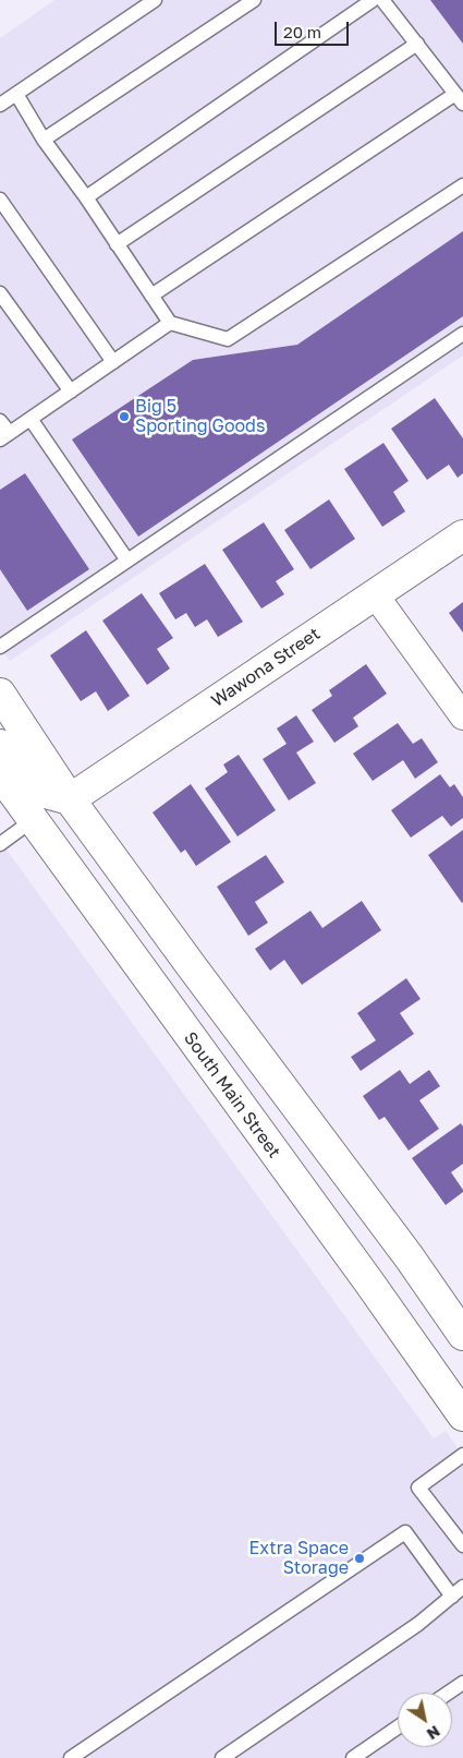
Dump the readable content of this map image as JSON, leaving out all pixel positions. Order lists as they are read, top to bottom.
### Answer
{
  "streets": {
    "main road": ["Wawona Street", "South Main Street"]
  },
  "places": ["Big 5 Sporting Goods", "Extra Space Storage"],
  "scale_bar": "20 m",
  "north": "bottom right"
}
